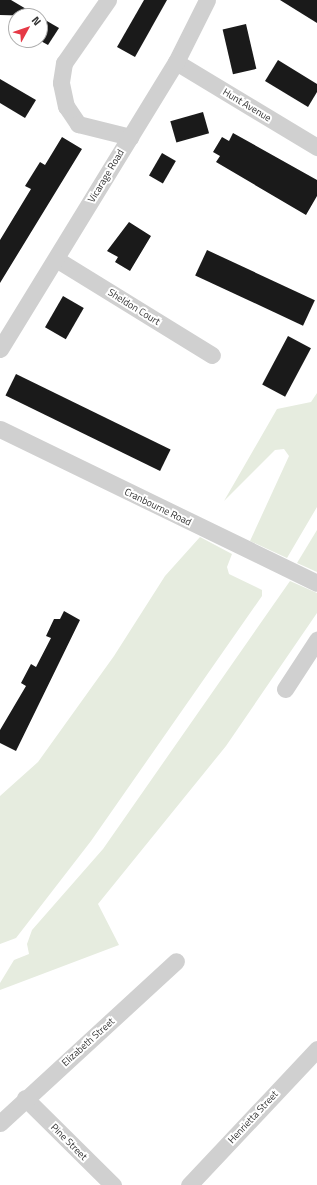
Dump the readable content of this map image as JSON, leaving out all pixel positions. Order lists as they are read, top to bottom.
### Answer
{
  "streets": {
    "street": [
      "Hunt Avenue",
      "Vicarage Road",
      "Sheldon Court",
      "Cranbourne Road",
      "Elizabeth Street",
      "Henrietta Street",
      "Pine Street"
    ]
  },
  "crossings": [
    ["Hunt Avenue", "Vicarage Road"],
    ["Vicarage Road", "Sheldon Court"],
    ["Elizabeth Street", "Pine Street"]
  ],
  "north": "top right"
}
